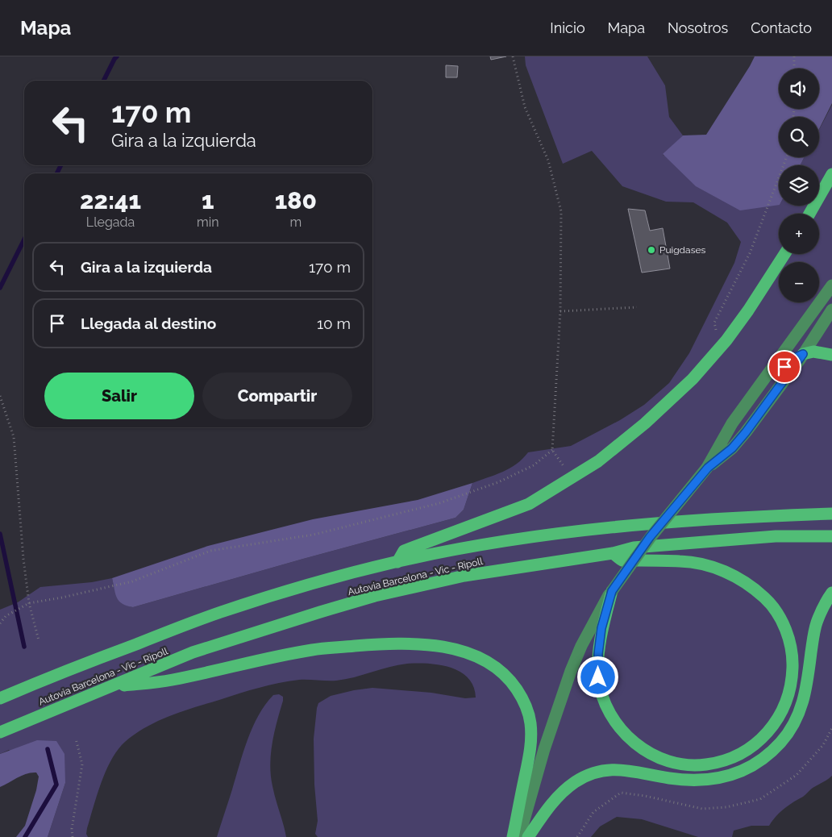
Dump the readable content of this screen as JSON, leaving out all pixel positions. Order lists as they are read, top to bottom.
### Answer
{
  "streets": {
    "highway": ["Autovia Barcelona - Vic - Ripoll"]
  },
  "places": ["Puigdases"],
  "page": {
    "header": "Mapa",
    "nav": [
      "Inicio",
      "Mapa",
      "Nosotros",
      "Contacto"
    ],
    "map_buttons": ["+", "−"],
    "turn": ["170 m", "Gira a la izquierda"],
    "eta": [
      "22:41",
      "Llegada",
      "1",
      "min",
      "180",
      "m"
    ],
    "list": [
      {
        "name": "Gira a la izquierda",
        "value": "170 m"
      },
      {
        "name": "Llegada al destino",
        "value": "10 m"
      }
    ],
    "buttons": ["Salir", "Compartir"]
  }
}
